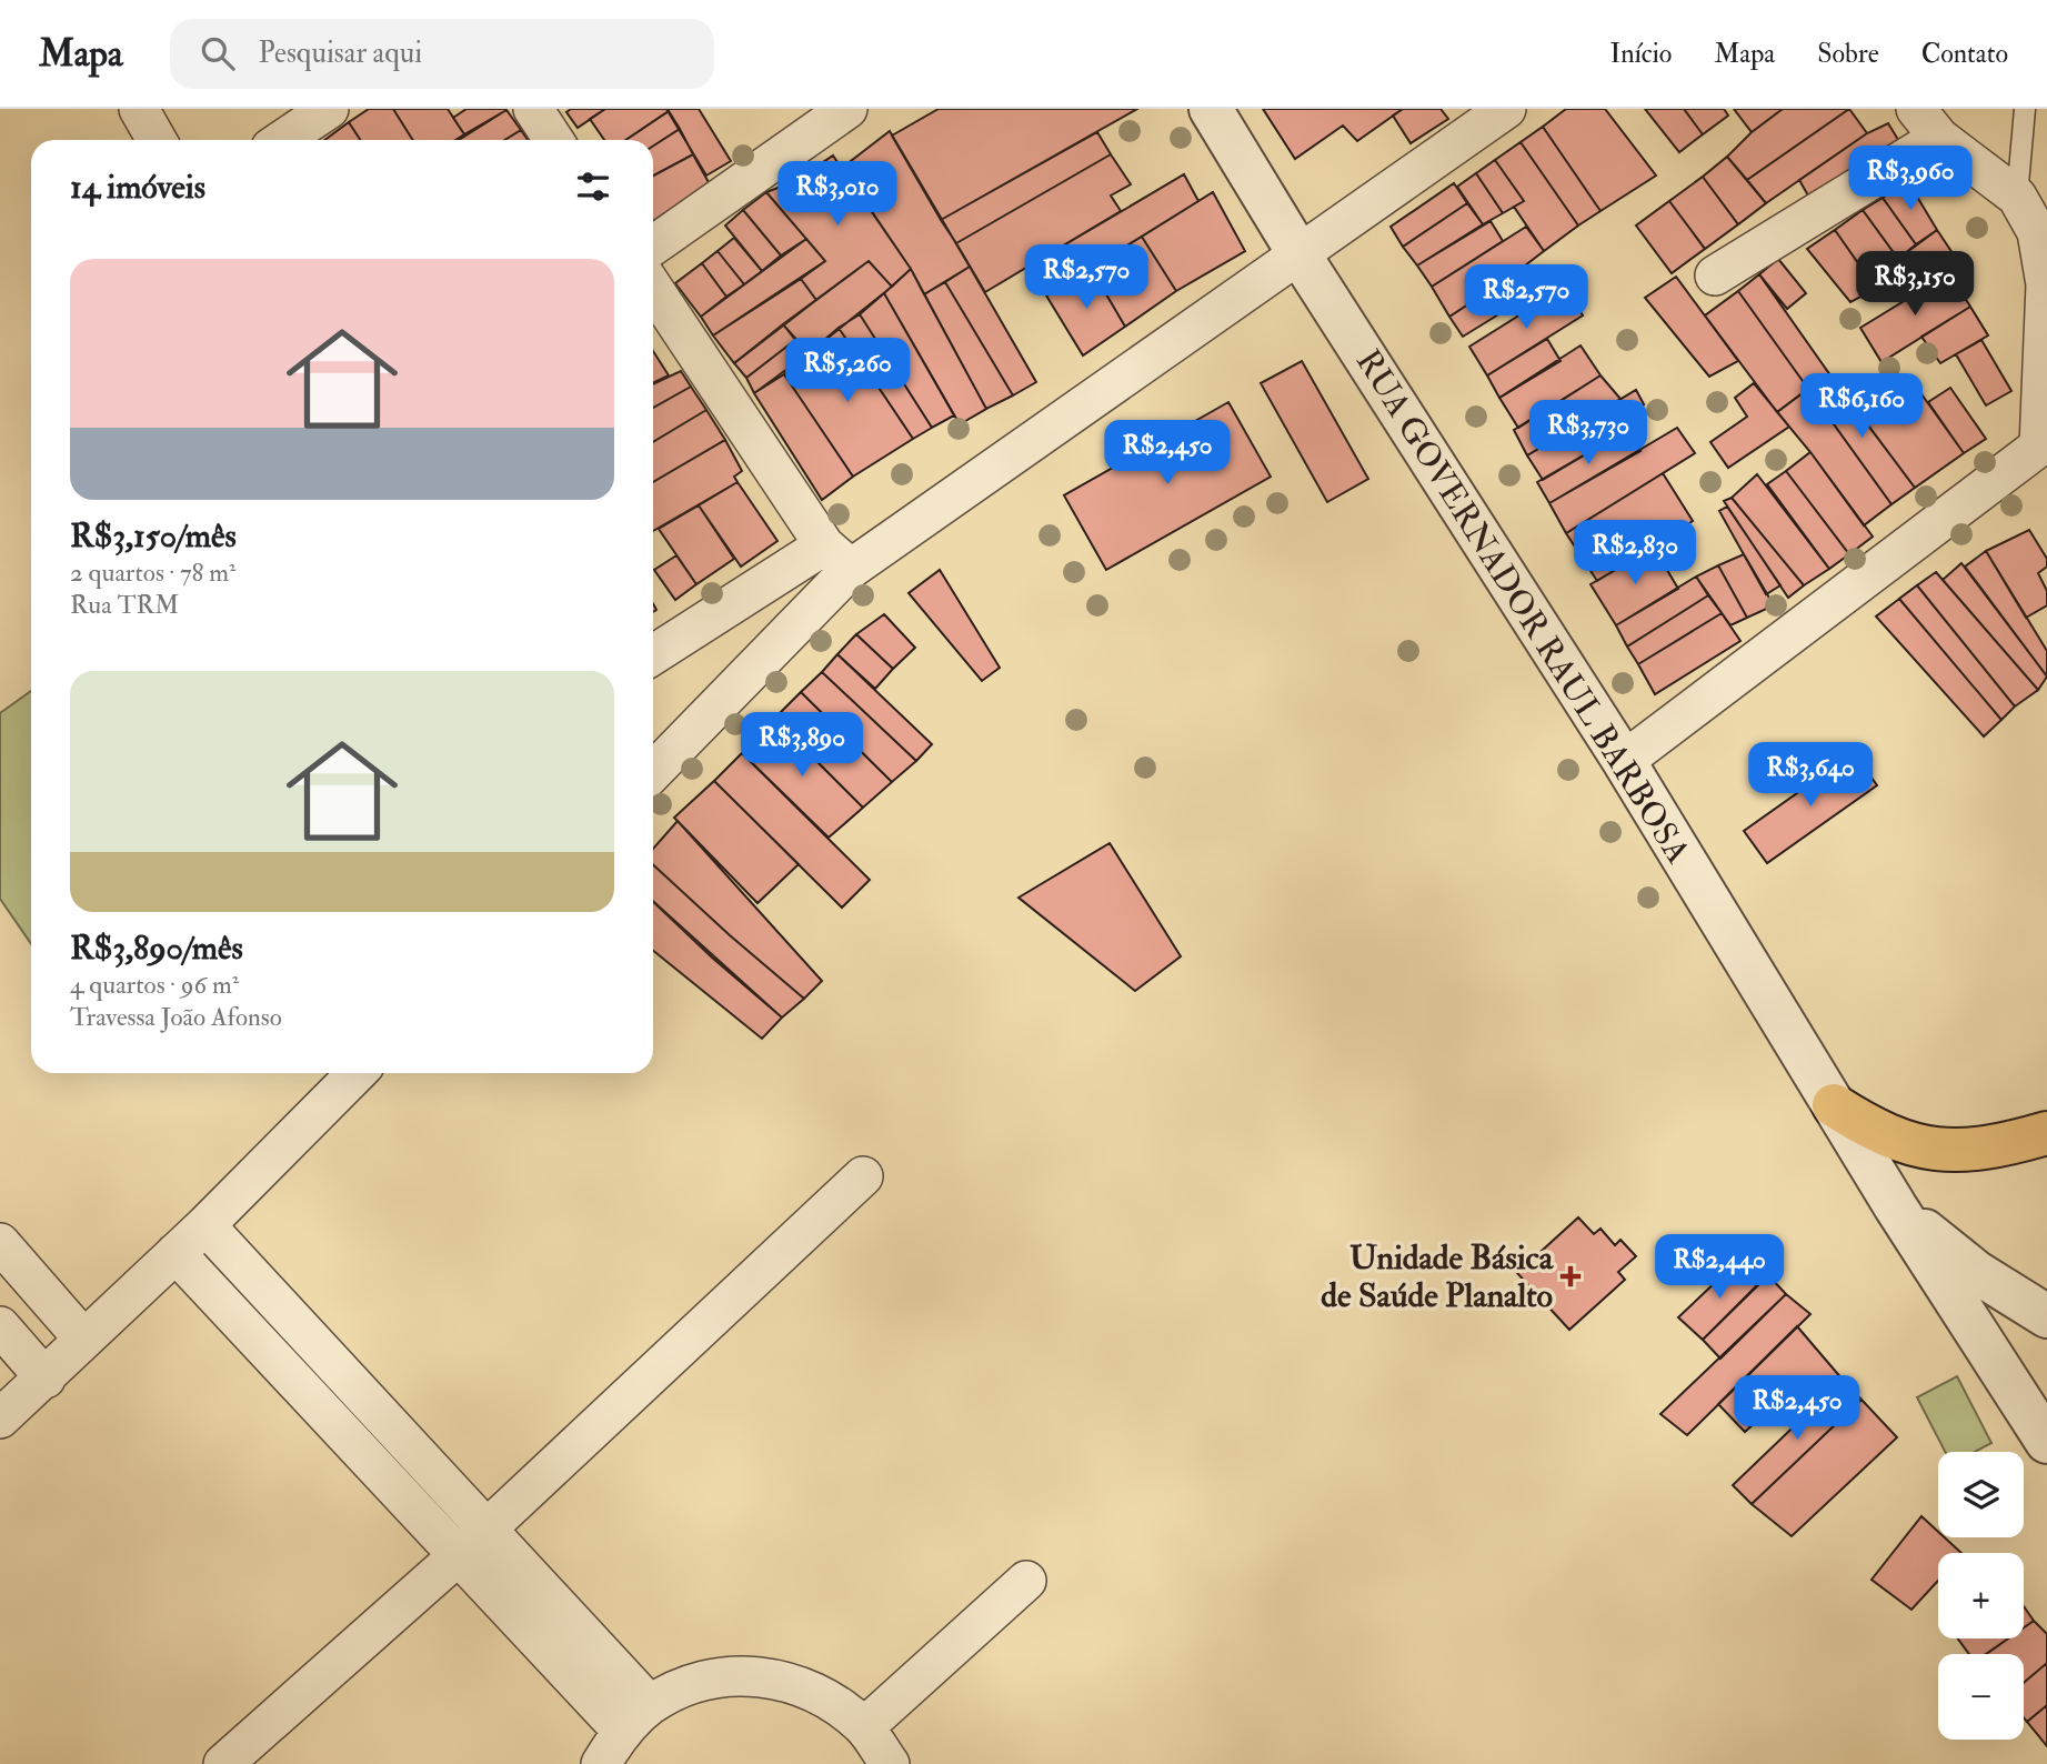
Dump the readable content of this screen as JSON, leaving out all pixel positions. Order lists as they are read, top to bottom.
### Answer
{
  "streets": {
    "street": ["RUA GOVERNADOR RAUL BARBOSA"]
  },
  "places": {
    "health": ["Unidade Básica de Saúde Planalto"]
  },
  "page": {
    "header": "Mapa",
    "search": "Pesquisar aqui",
    "nav": [
      "Início",
      "Mapa",
      "Sobre",
      "Contato"
    ],
    "heading": "14 imóveis",
    "price": [
      "R$3,960",
      "R$3,010",
      "R$2,570",
      "R$3,150",
      "R$2,570",
      "R$5,260",
      "R$6,160",
      "R$3,730",
      "R$2,450",
      "R$2,830",
      "R$3,890",
      "R$3,640",
      "R$2,440",
      "R$2,450"
    ],
    "list": [
      {
        "name": "R$3,150/mês",
        "note": "2 quartos · 78 m² · Rua TRM"
      },
      {
        "name": "R$3,890/mês",
        "note": "4 quartos · 96 m² · Travessa João Afonso"
      }
    ],
    "map_buttons": ["+", "−"]
  }
}
